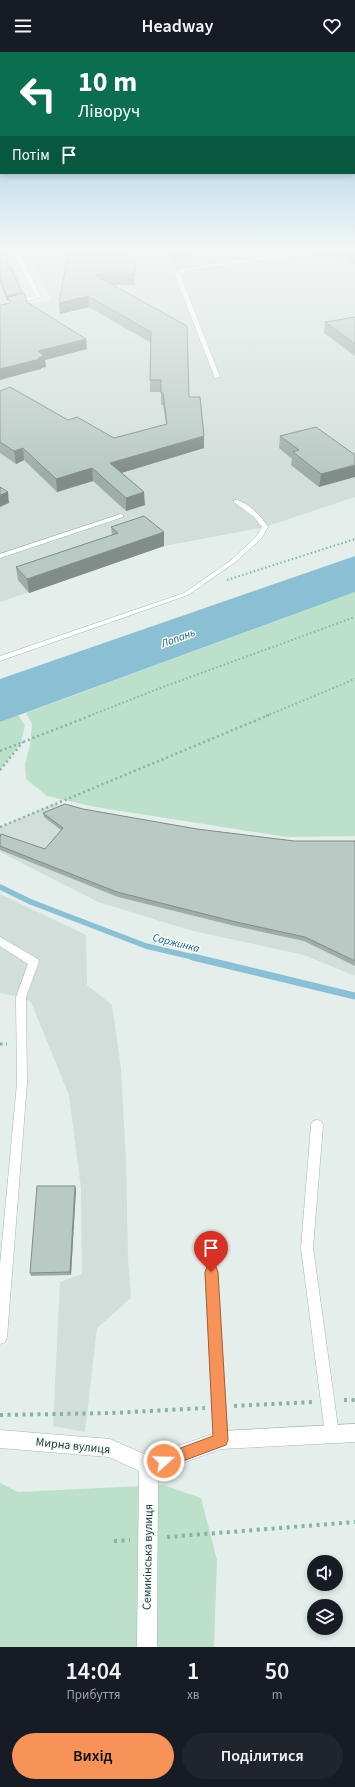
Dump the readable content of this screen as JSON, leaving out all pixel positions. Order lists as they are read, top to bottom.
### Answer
{
  "streets": {
    "street": ["Мирна вулиця", "Семикінська вулиця"]
  },
  "crossings": [
    ["Мирна вулиця", "Семикінська вулиця"]
  ],
  "water": ["Лопань", "Саржинка"],
  "page": {
    "header": "Headway",
    "turn": ["10 m", "Ліворуч"],
    "then": "Потім",
    "eta": [
      "14:04",
      "Прибуття",
      "1",
      "хв",
      "50",
      "m"
    ],
    "buttons": ["Вихід", "Поділитися"]
  }
}
